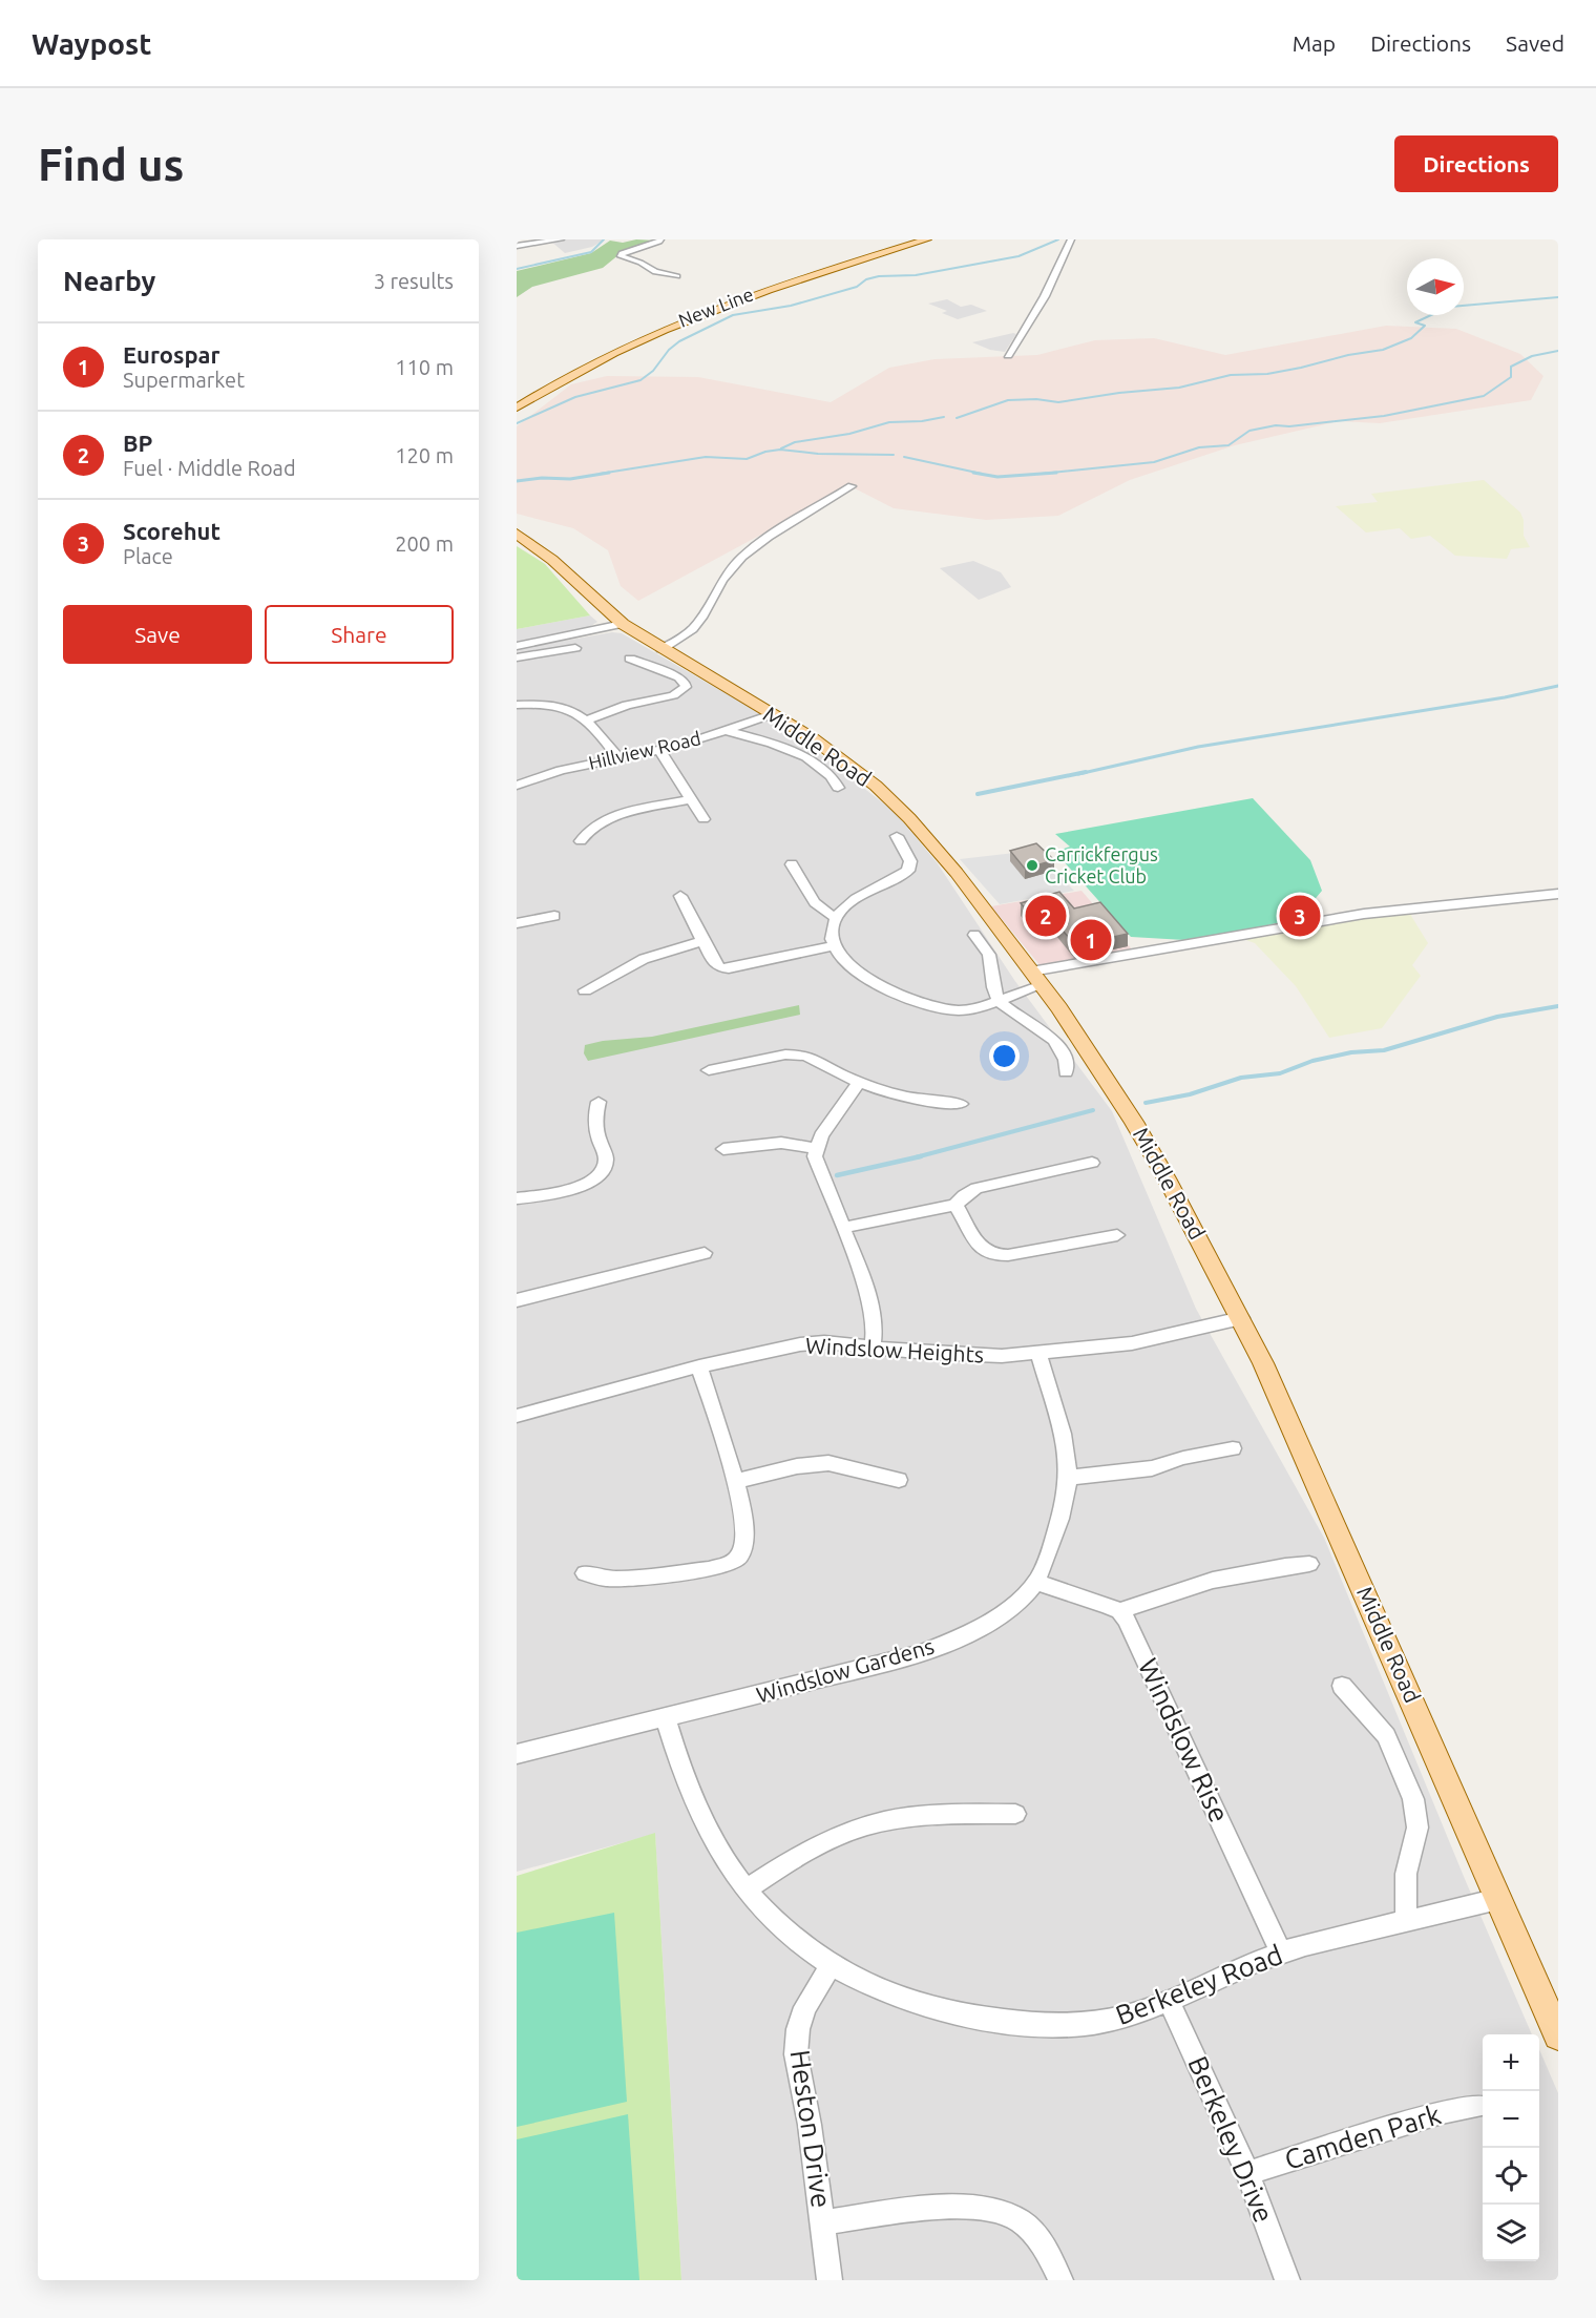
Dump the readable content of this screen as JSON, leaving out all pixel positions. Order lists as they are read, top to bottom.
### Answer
{
  "streets": {
    "main road": ["New Line", "Middle Road"],
    "street": [
      "Hillview Road",
      "Windslow Heights",
      "Windslow Gardens",
      "Windslow Rise",
      "Berkeley Road",
      "Heston Drive",
      "Camden Park",
      "Berkeley Drive"
    ]
  },
  "crossings": [
    ["Middle Road", "Hillview Road"],
    ["Middle Road", "Windslow Heights"],
    ["Middle Road", "Berkeley Road"],
    ["Windslow Heights", "Windslow Gardens"],
    ["Windslow Gardens", "Berkeley Road"],
    ["Windslow Rise", "Berkeley Road"],
    ["Berkeley Road", "Heston Drive"],
    ["Berkeley Road", "Berkeley Drive"],
    ["Camden Park", "Berkeley Drive"]
  ],
  "places": ["Carrickfergus Cricket Club"],
  "north": "right",
  "page": {
    "header": "Waypost",
    "nav": ["Map", "Directions", "Saved"],
    "buttons": [
      "Directions",
      ["Save", "Share"]
    ],
    "title": "Find us",
    "heading": ["Nearby", "3 results"],
    "list": [
      {
        "mark": "1",
        "name": "Eurospar",
        "note": "Supermarket",
        "value": "110 m"
      },
      {
        "mark": "2",
        "name": "BP",
        "note": "Fuel · Middle Road",
        "value": "120 m"
      },
      {
        "mark": "3",
        "name": "Scorehut",
        "note": "Place",
        "value": "200 m"
      }
    ],
    "pins": ["2", "3", "1"],
    "map_buttons": ["+", "−"]
  }
}
